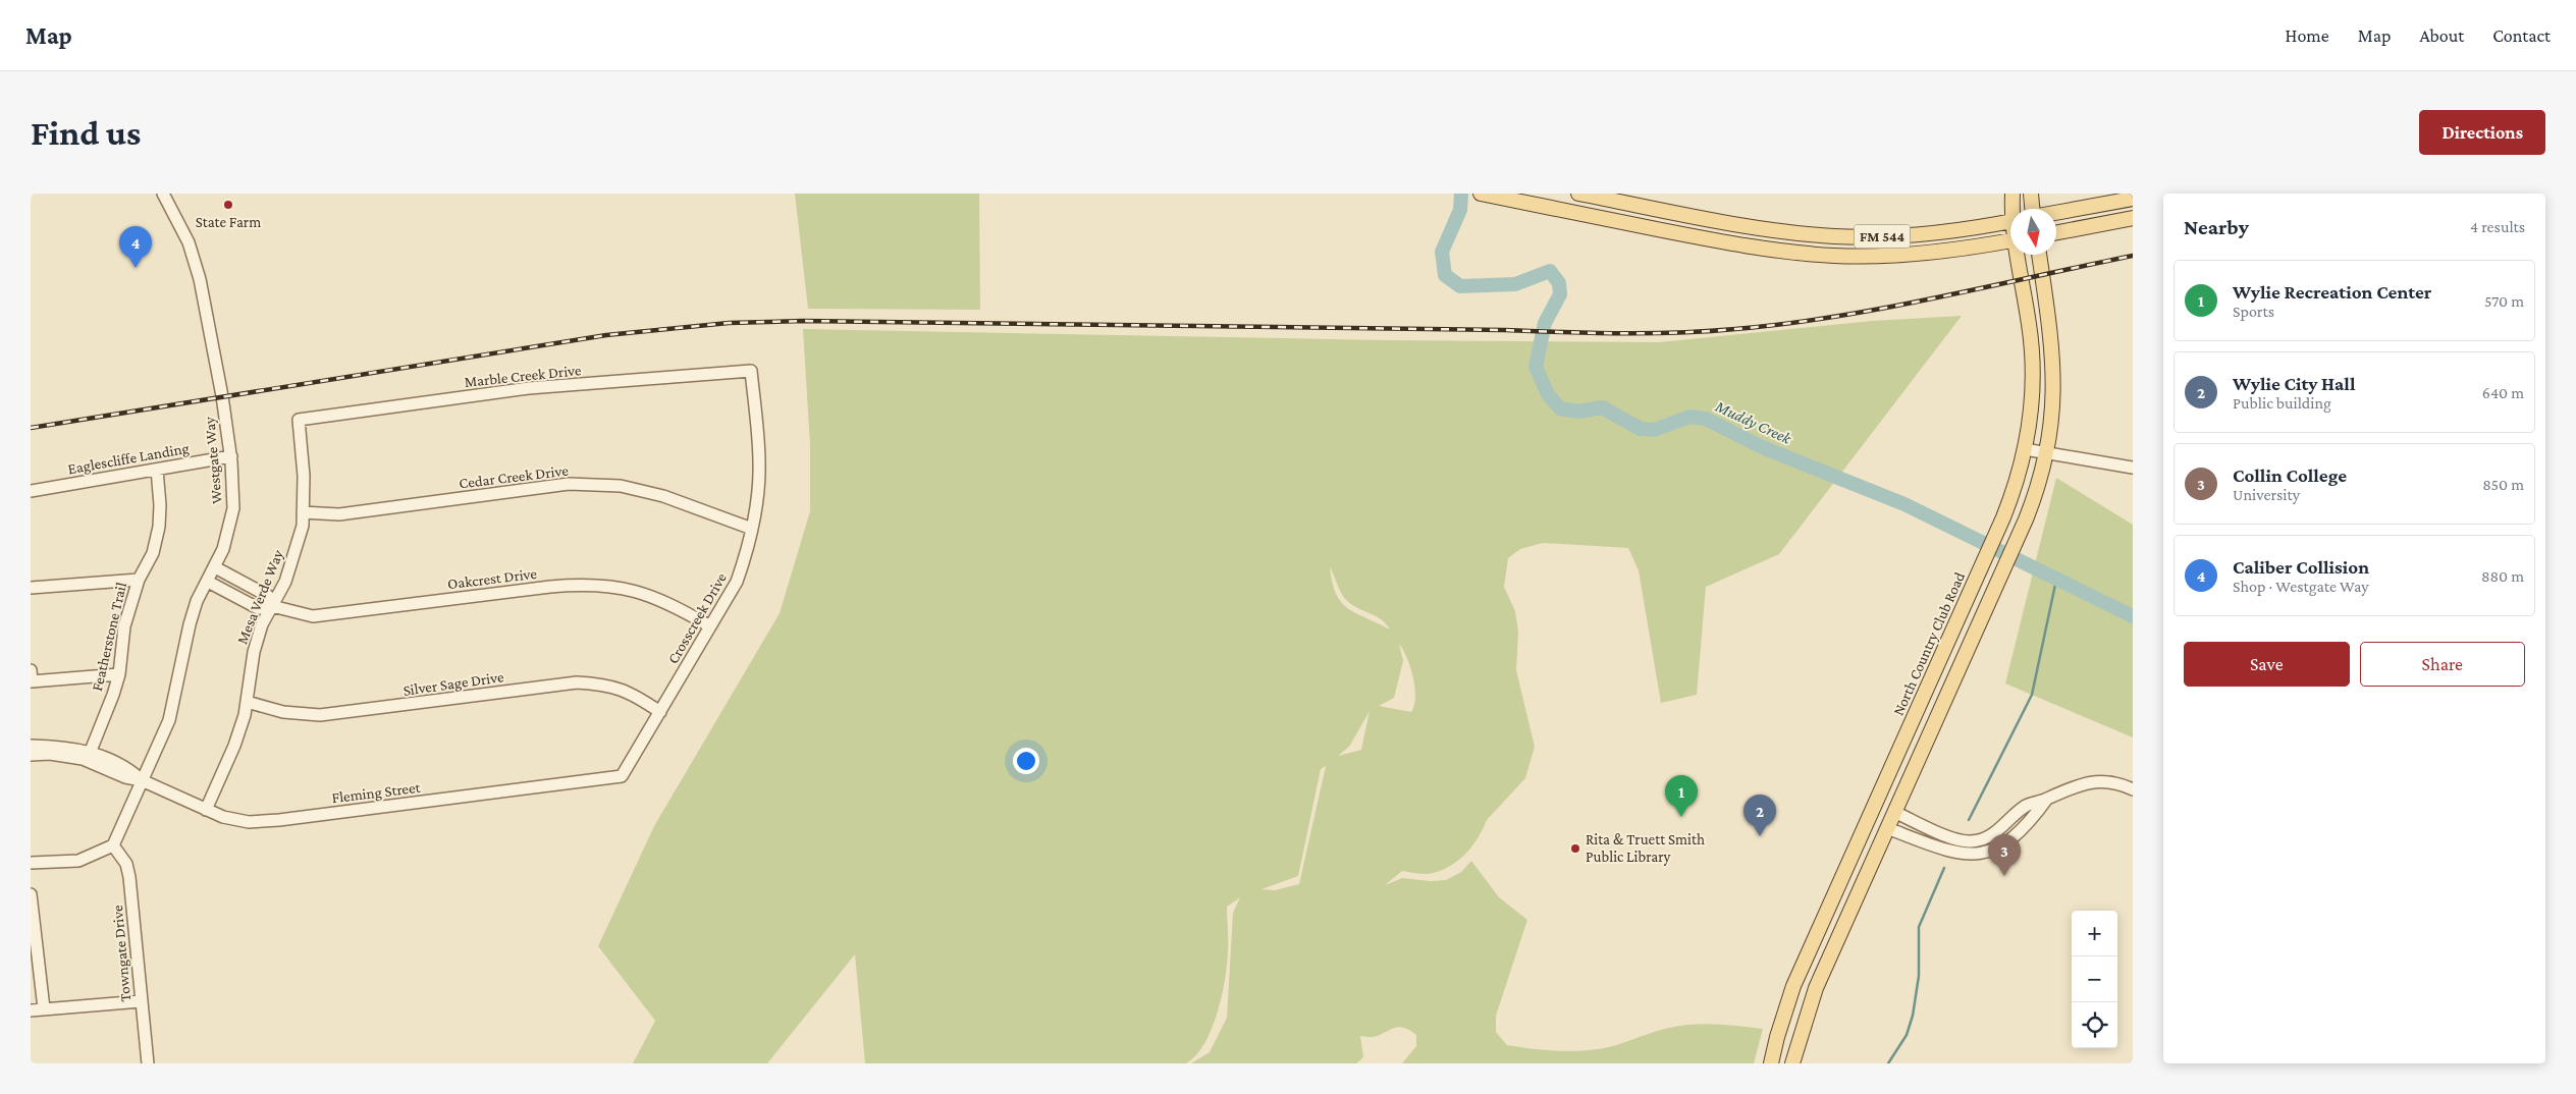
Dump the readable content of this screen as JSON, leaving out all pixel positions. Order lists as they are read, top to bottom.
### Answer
{
  "streets": {
    "main road": ["FM 544", "North Country Club Road"],
    "street": [
      "Marble Creek Drive",
      "Eaglescliffe Landing",
      "Westgate Way",
      "Cedar Creek Drive",
      "Oakcrest Drive",
      "Mesa Verde Way",
      "Crosscreek Drive",
      "Featherstone Trail",
      "Silver Sage Drive",
      "Fleming Street",
      "Towngate Drive"
    ]
  },
  "crossings": [
    ["Marble Creek Drive", "Mesa Verde Way"],
    ["Marble Creek Drive", "Crosscreek Drive"],
    ["Eaglescliffe Landing", "Westgate Way"],
    ["Eaglescliffe Landing", "Featherstone Trail"],
    ["Westgate Way", "Oakcrest Drive"],
    ["Westgate Way", "Fleming Street"],
    ["Westgate Way", "Towngate Drive"],
    ["Cedar Creek Drive", "Mesa Verde Way"],
    ["Cedar Creek Drive", "Crosscreek Drive"],
    ["Oakcrest Drive", "Mesa Verde Way"],
    ["Oakcrest Drive", "Crosscreek Drive"],
    ["Mesa Verde Way", "Silver Sage Drive"],
    ["Mesa Verde Way", "Fleming Street"],
    ["Crosscreek Drive", "Silver Sage Drive"],
    ["Crosscreek Drive", "Fleming Street"],
    ["Featherstone Trail", "Fleming Street"]
  ],
  "water": ["Muddy Creek"],
  "places": ["State Farm", "Rita & Truett Smith Public Library"],
  "north": "bottom",
  "page": {
    "header": "Map",
    "nav": [
      "Home",
      "Map",
      "About",
      "Contact"
    ],
    "buttons": [
      "Directions",
      ["Save", "Share"]
    ],
    "title": "Find us",
    "heading": ["Nearby", "4 results"],
    "pins": [
      "4",
      "1",
      "2",
      "3"
    ],
    "list": [
      {
        "mark": "1",
        "name": "Wylie Recreation Center",
        "note": "Sports",
        "value": "570 m"
      },
      {
        "mark": "2",
        "name": "Wylie City Hall",
        "note": "Public building",
        "value": "640 m"
      },
      {
        "mark": "3",
        "name": "Collin College",
        "note": "University",
        "value": "850 m"
      },
      {
        "mark": "4",
        "name": "Caliber Collision",
        "note": "Shop · Westgate Way",
        "value": "880 m"
      }
    ],
    "map_buttons": ["+", "−"]
  }
}
